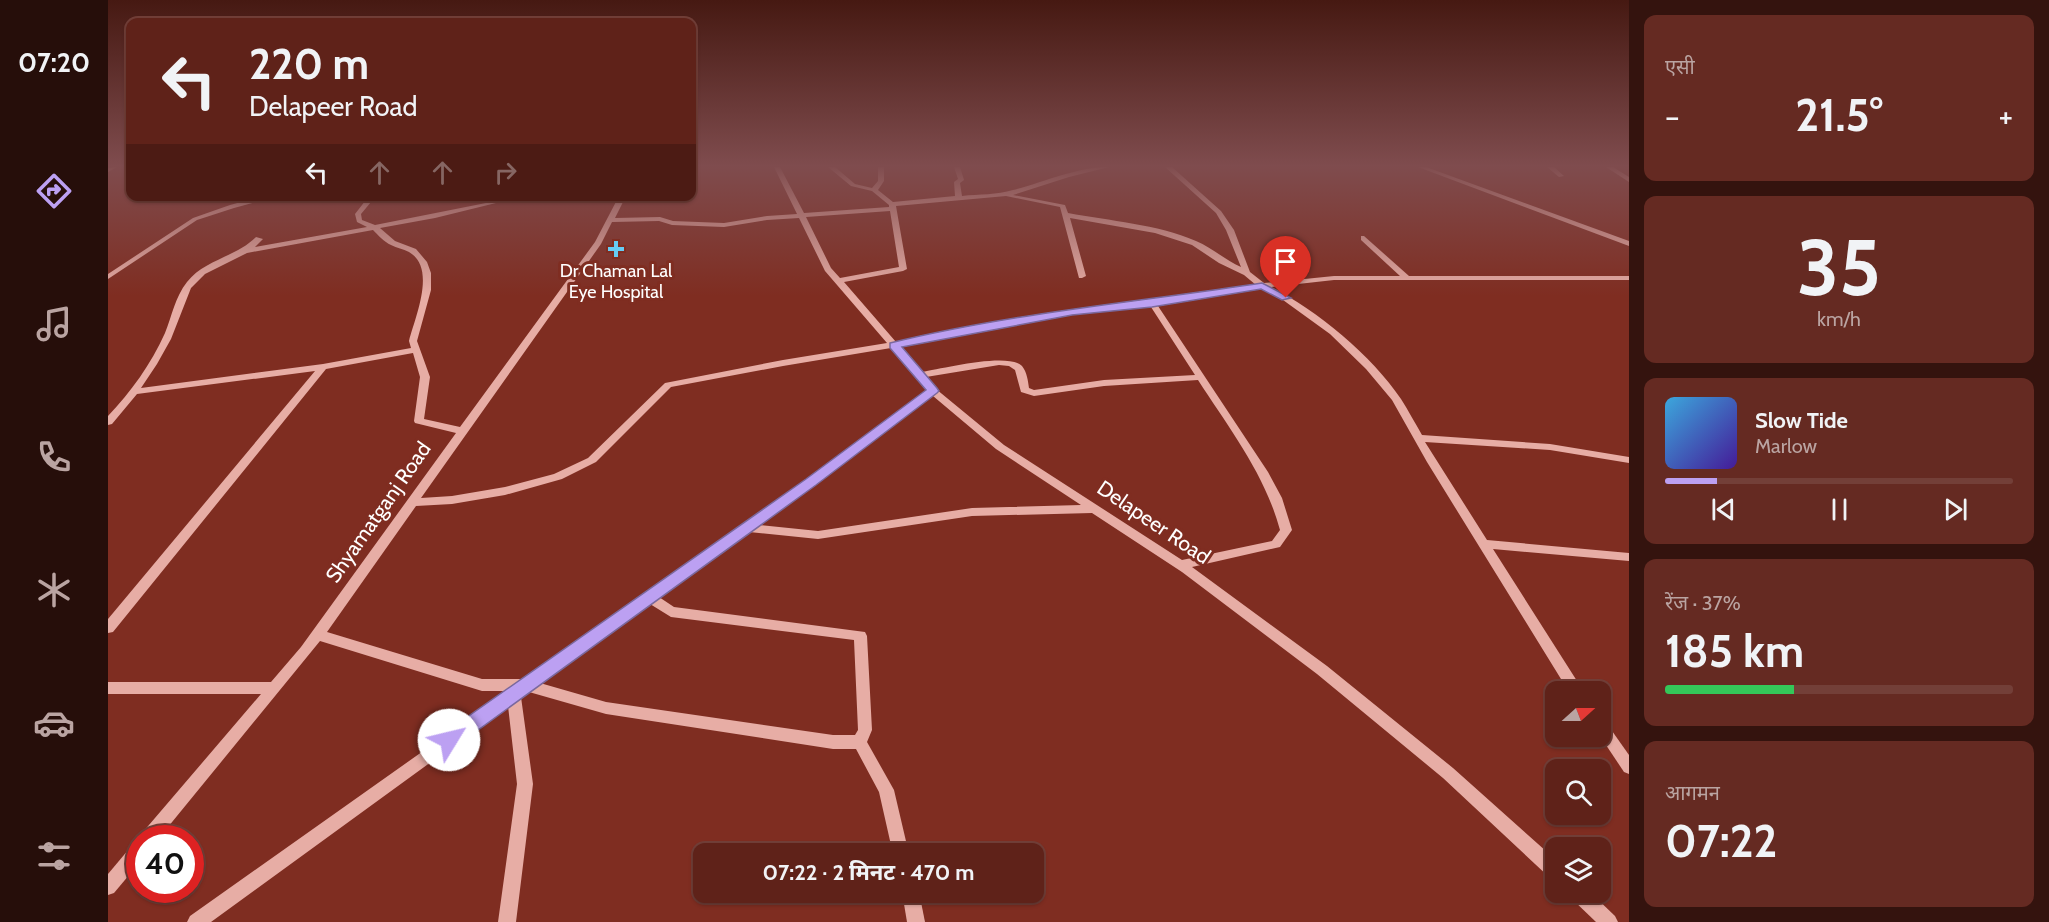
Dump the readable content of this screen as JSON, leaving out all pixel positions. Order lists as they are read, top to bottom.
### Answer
{
  "streets": {
    "street": ["Shyamatganj Road", "Delapeer Road"]
  },
  "places": {
    "health": ["Dr Chaman Lal Eye Hospital"]
  },
  "north": "right",
  "page": {
    "tabs": "07:20",
    "tile": [
      "एसी",
      ["35", "km/h"],
      ["रेंज · 37%", "185 km"],
      ["आगमन", "07:22"]
    ],
    "turn": ["220 m", "Delapeer Road"],
    "heat": ["−", "21.5°", "+"],
    "song": ["Slow Tide", "Marlow"],
    "limit": "40",
    "trip": "07:22 · 2 मिनट · 470 m"
  }
}
